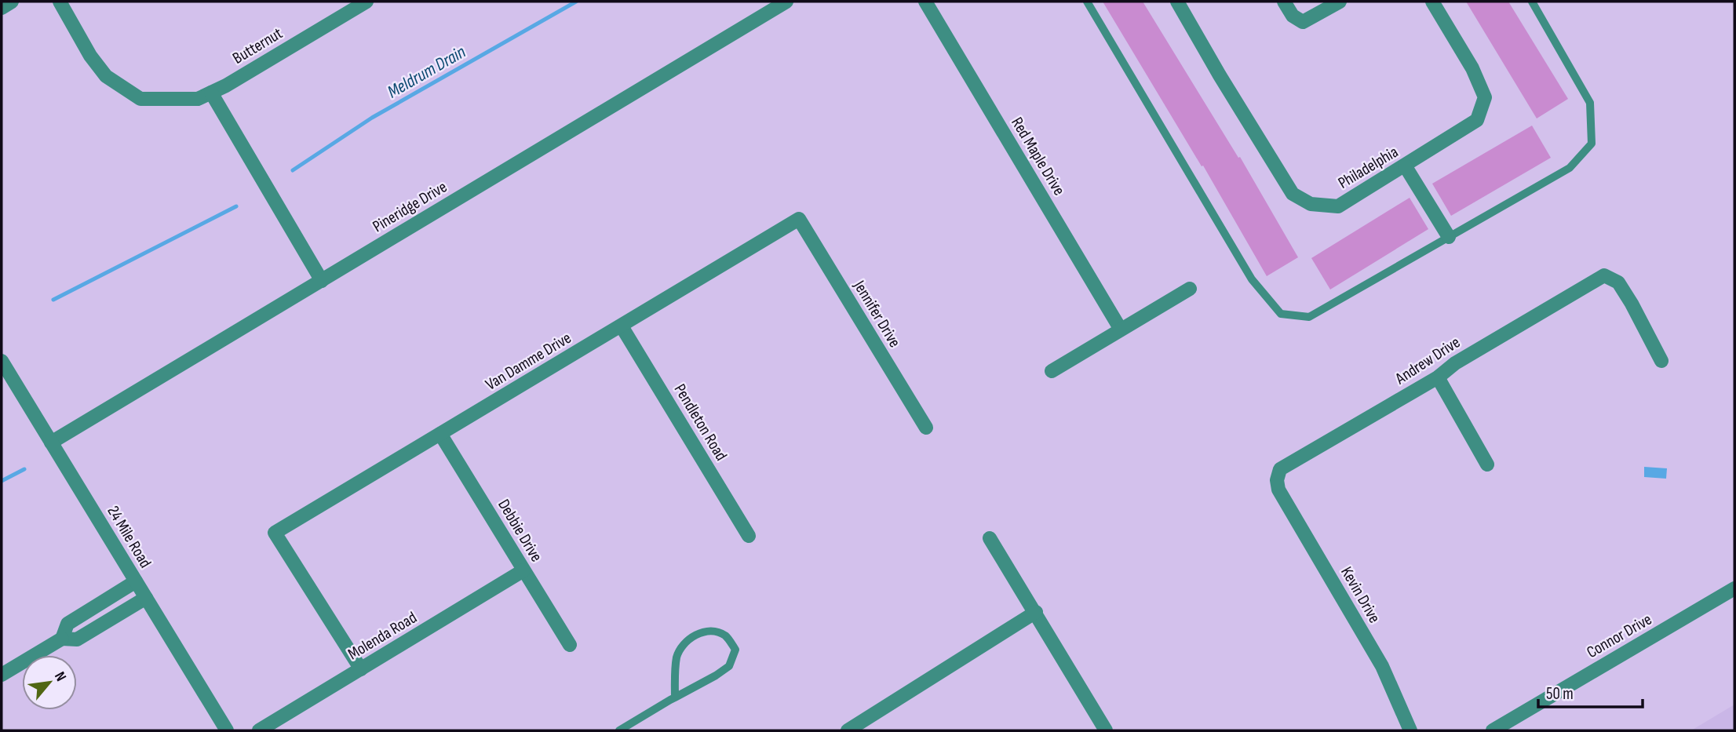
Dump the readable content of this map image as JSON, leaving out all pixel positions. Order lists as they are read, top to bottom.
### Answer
{
  "streets": {
    "street": [
      "Butternut",
      "Red Maple Drive",
      "Philadelphia",
      "Pineridge Drive",
      "Jennifer Drive",
      "Andrew Drive",
      "Van Damme Drive",
      "Pendleton Road",
      "Debbie Drive",
      "24 Mile Road",
      "Kevin Drive",
      "Molenda Road",
      "Connor Drive"
    ]
  },
  "crossings": [
    ["Pineridge Drive", "24 Mile Road"],
    ["Jennifer Drive", "Van Damme Drive"],
    ["Andrew Drive", "Kevin Drive"],
    ["Van Damme Drive", "Pendleton Road"],
    ["Van Damme Drive", "Debbie Drive"],
    ["Van Damme Drive", "Molenda Road"],
    ["Debbie Drive", "Molenda Road"]
  ],
  "water": ["Meldrum Drain"],
  "scale_bar": "50 m",
  "north": "top right"
}
